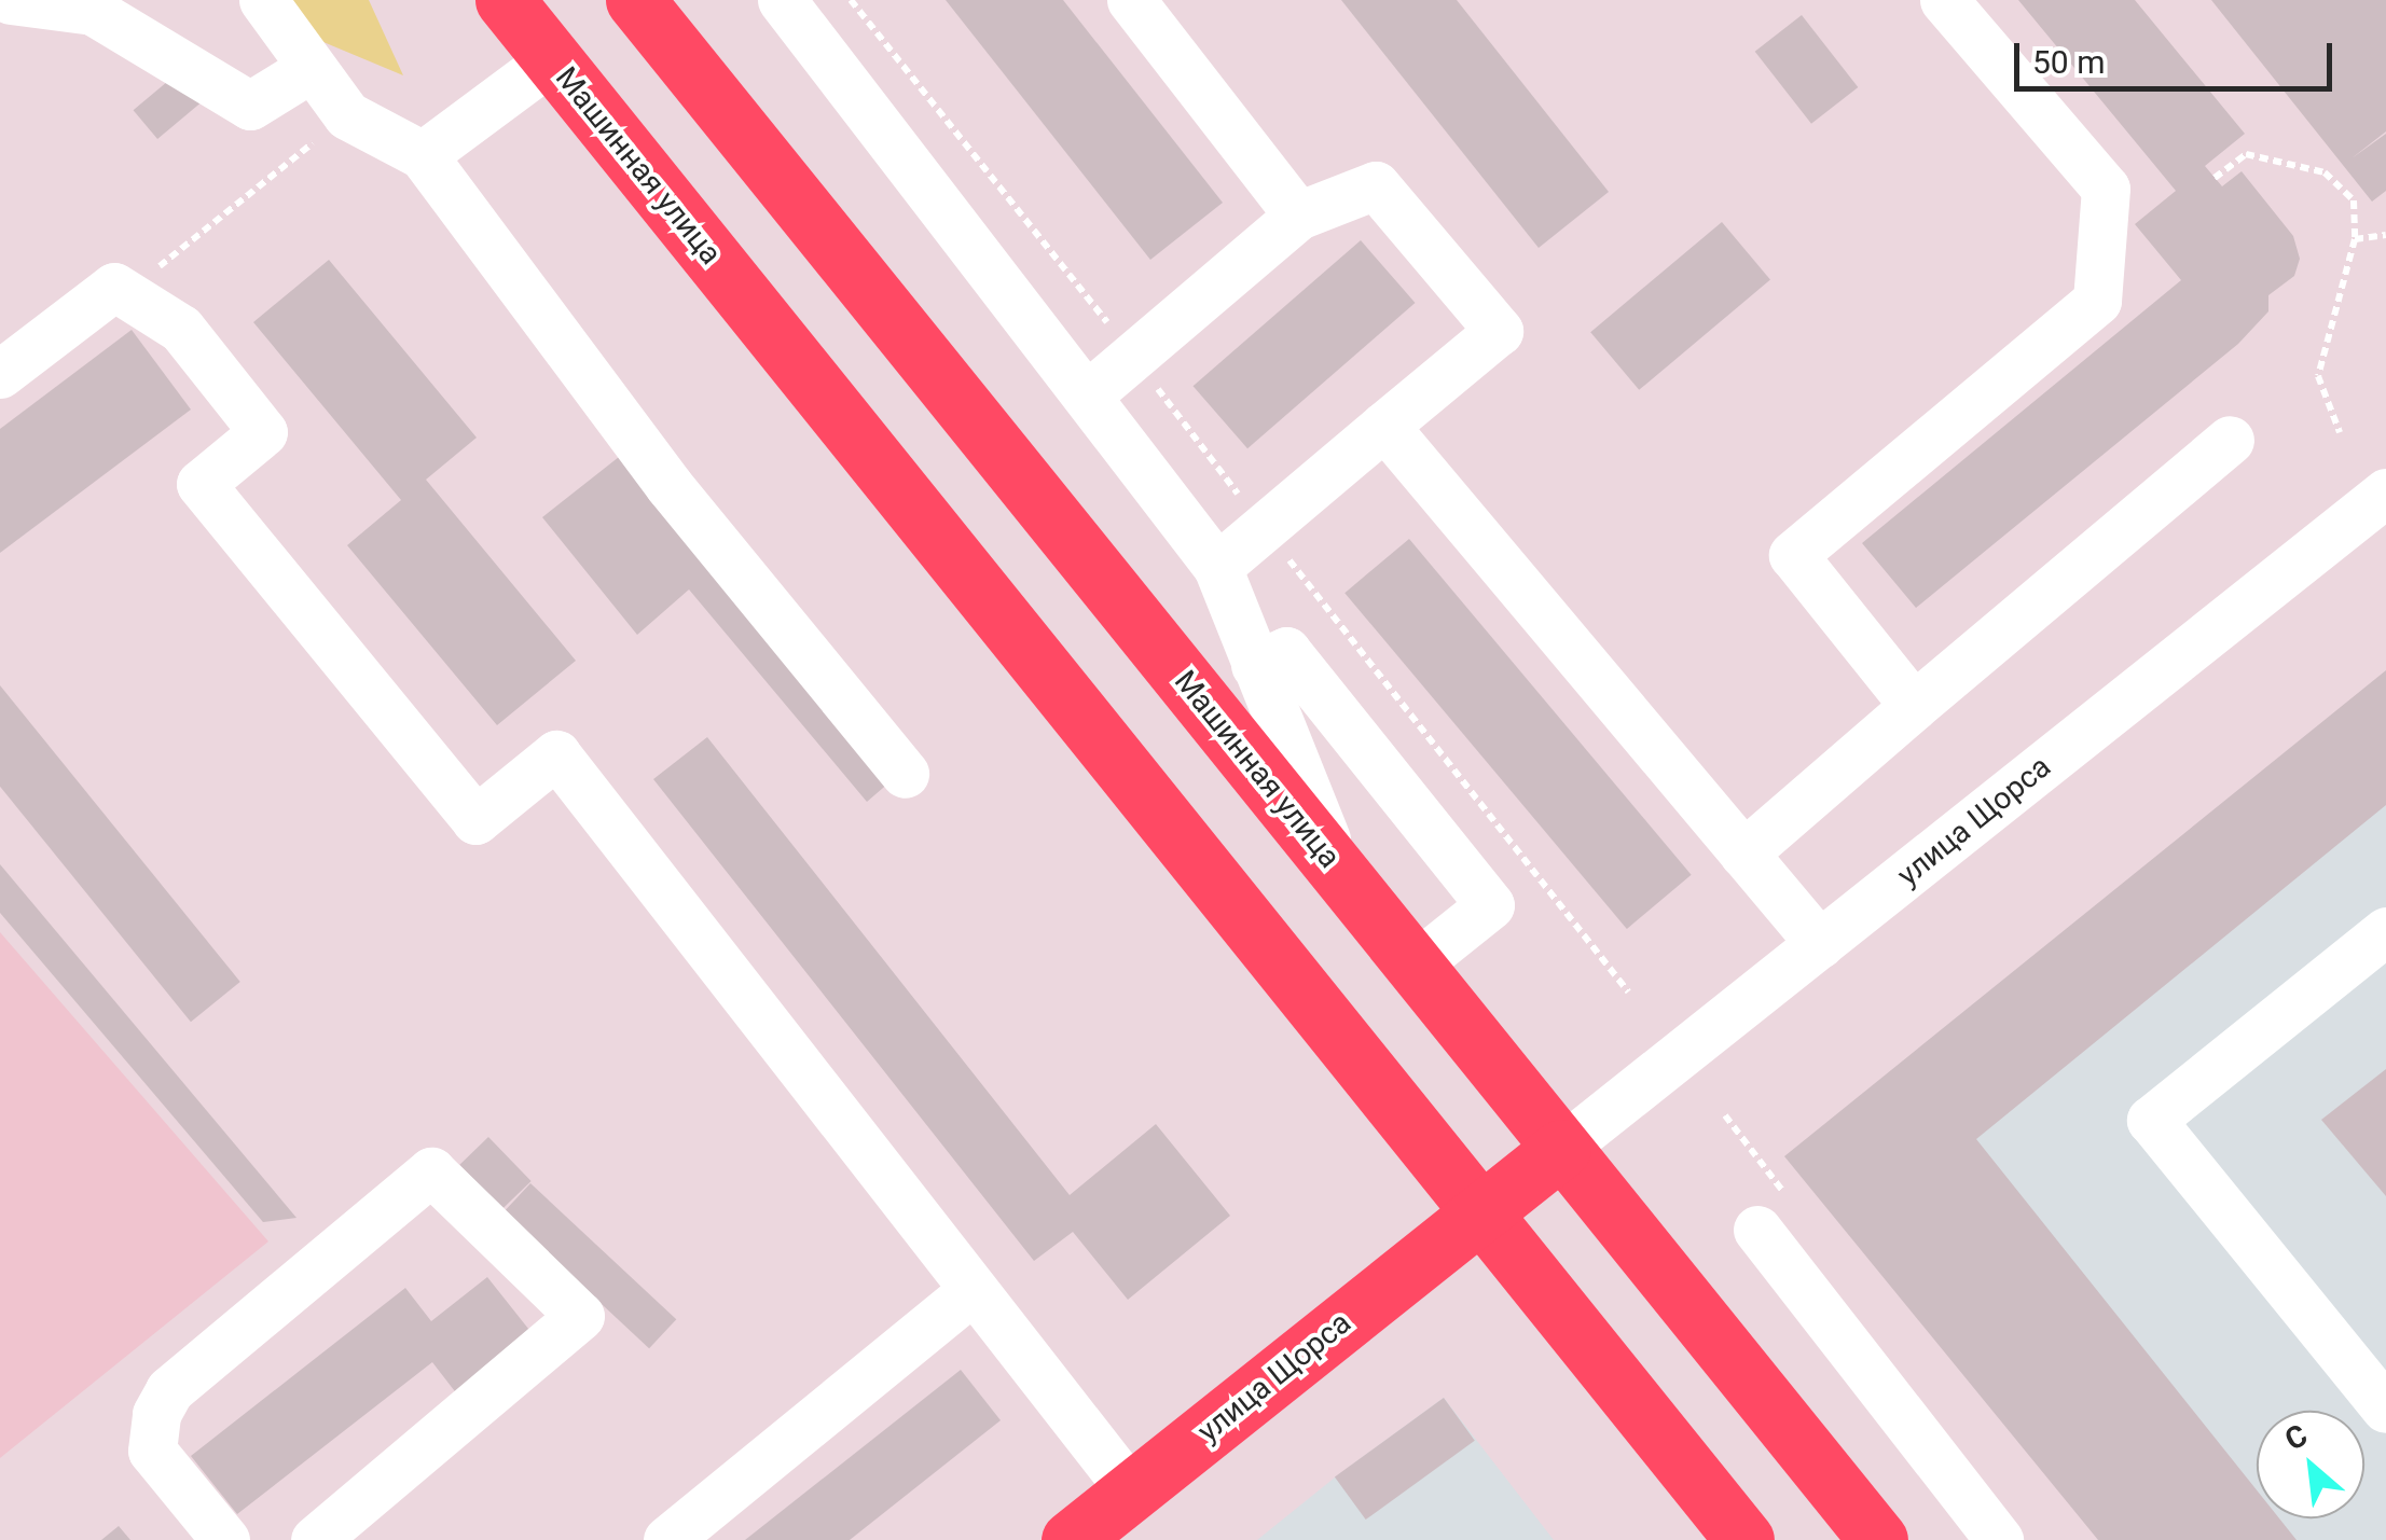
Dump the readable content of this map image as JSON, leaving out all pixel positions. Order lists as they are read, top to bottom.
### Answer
{
  "streets": {
    "main road": ["Машинная улица", "улица Щорса"]
  },
  "crossings": [
    ["Машинная улица", "улица Щорса"]
  ],
  "scale_bar": "50 m",
  "north": "top left"
}
